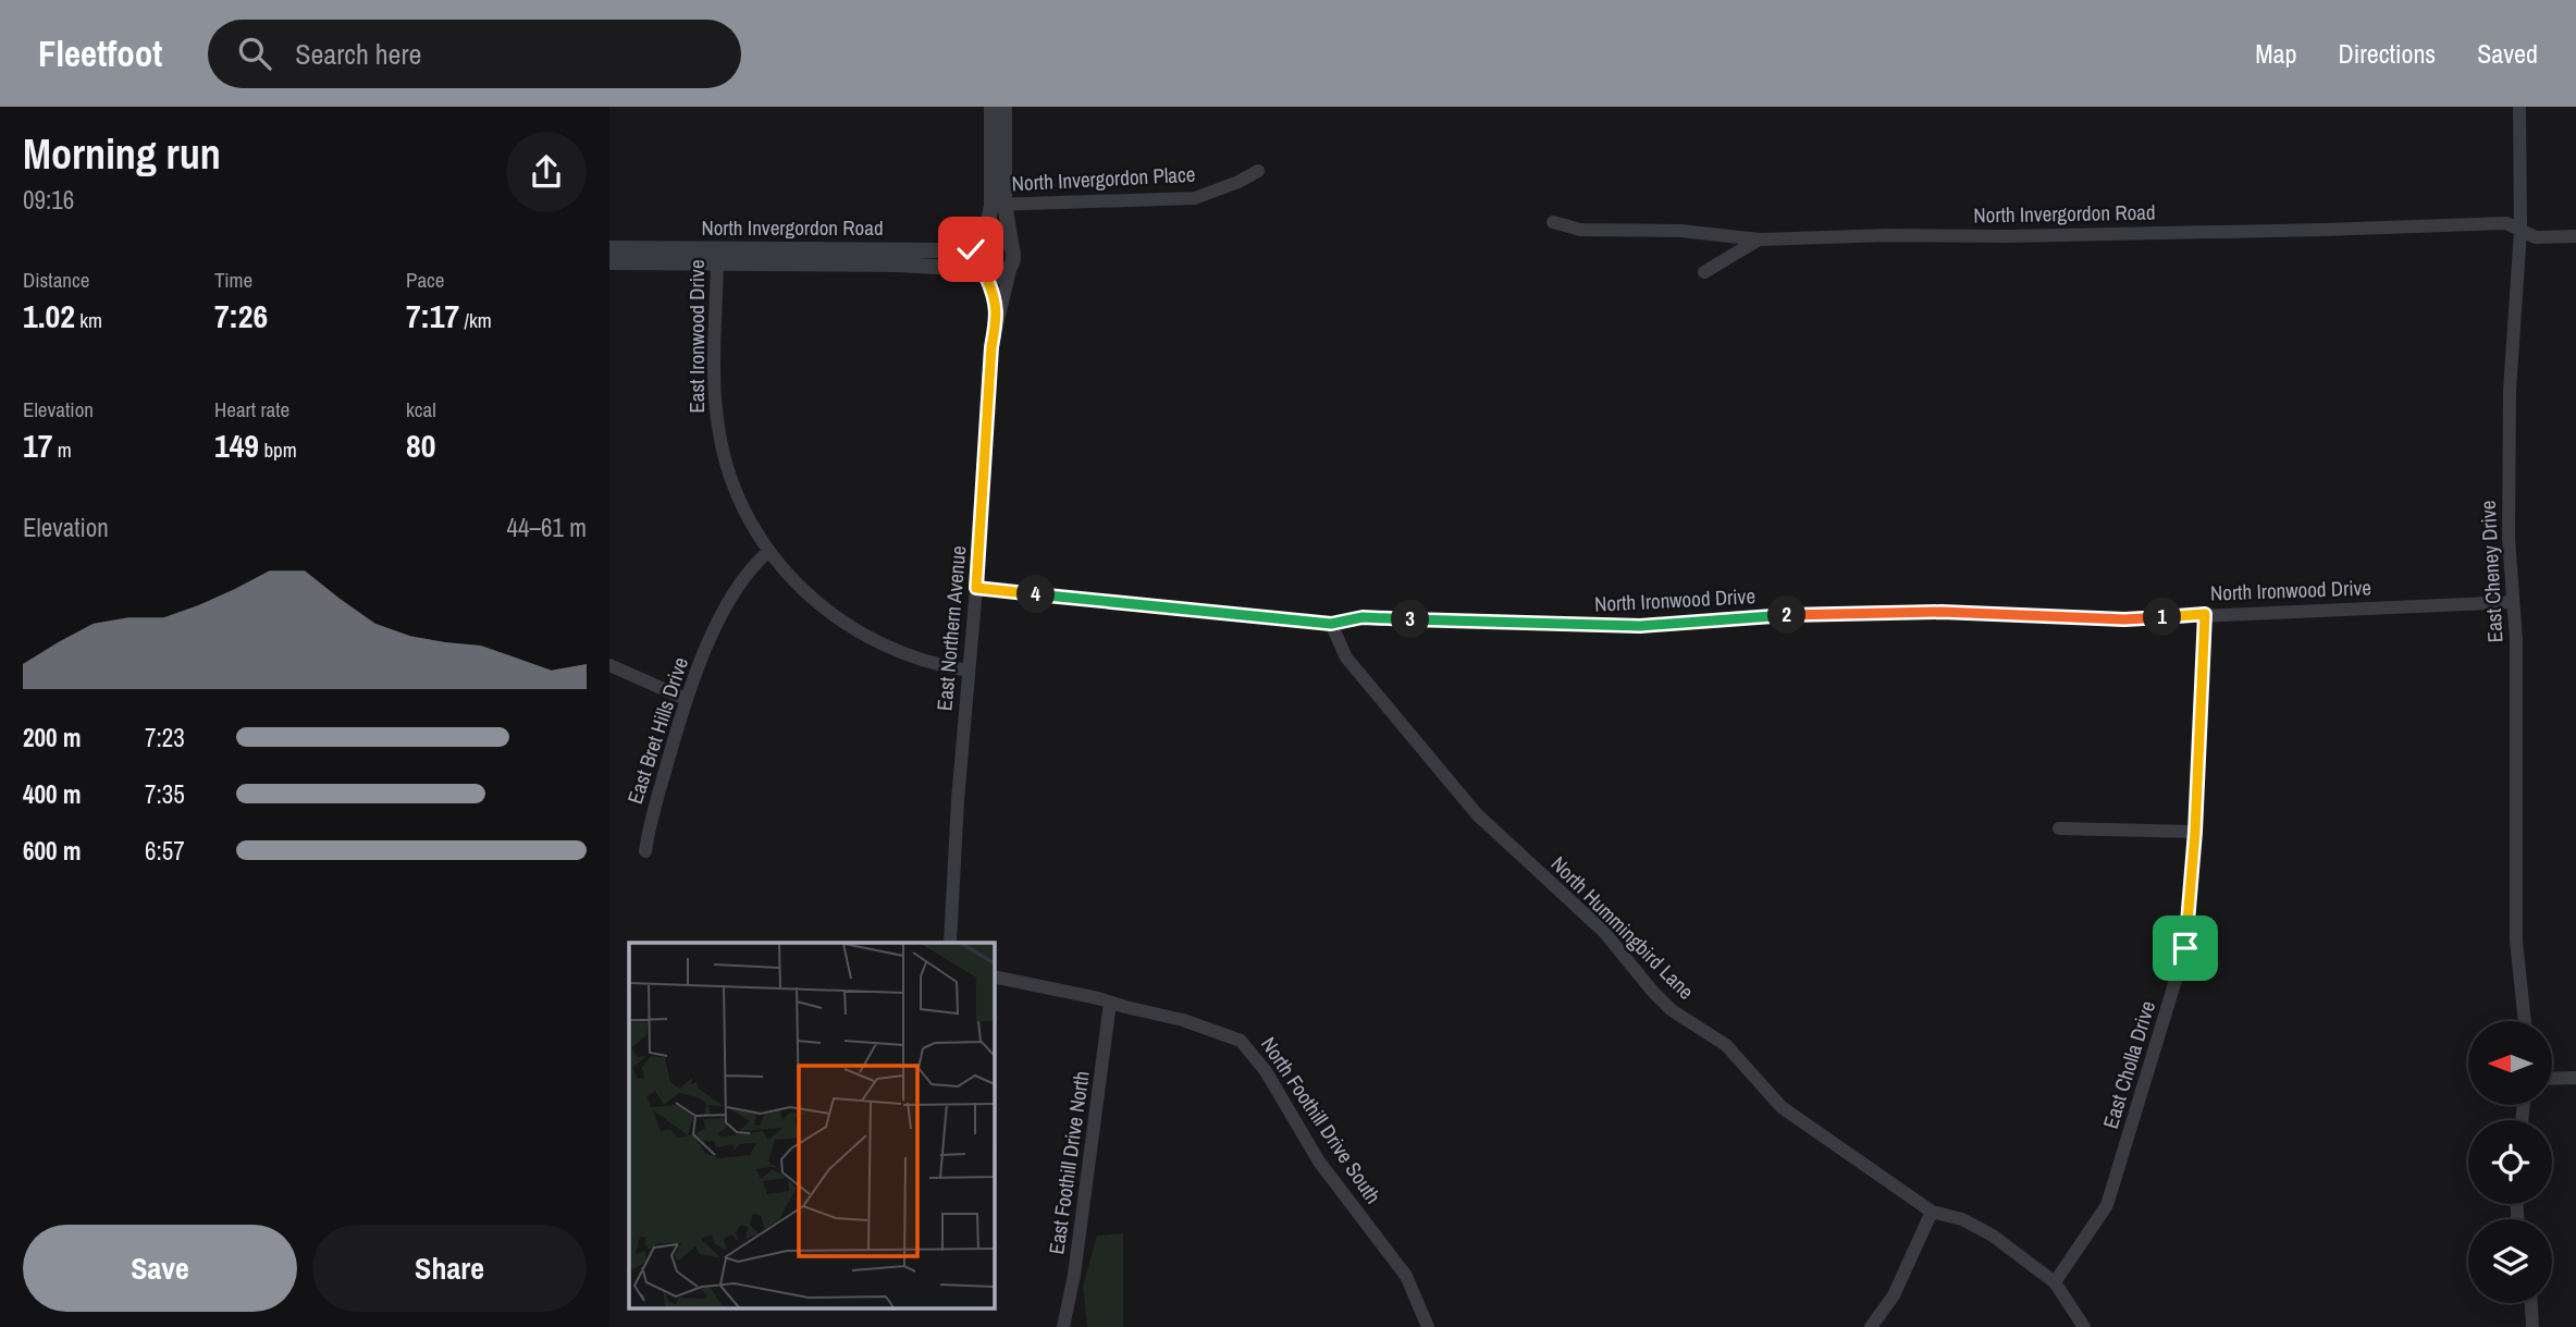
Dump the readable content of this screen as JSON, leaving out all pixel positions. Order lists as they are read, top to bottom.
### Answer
{
  "streets": {
    "street": [
      "North Invergordon Place",
      "North Invergordon Road",
      "East Ironwood Drive",
      "East Cheney Drive",
      "North Ironwood Drive",
      "East Northern Avenue",
      "East Bret Hills Drive",
      "North Hummingbird Lane",
      "East Cholla Drive",
      "North Foothill Drive South",
      "East Foothill Drive North"
    ]
  },
  "crossings": [
    ["North Invergordon Road", "East Ironwood Drive"],
    ["North Invergordon Road", "East Cheney Drive"],
    ["North Invergordon Road", "East Northern Avenue"],
    ["East Ironwood Drive", "East Bret Hills Drive"],
    ["East Cheney Drive", "North Ironwood Drive"],
    ["North Ironwood Drive", "East Northern Avenue"],
    ["North Ironwood Drive", "North Hummingbird Lane"],
    ["North Ironwood Drive", "East Cholla Drive"],
    ["North Hummingbird Lane", "East Cholla Drive"],
    ["North Foothill Drive South", "East Foothill Drive North"]
  ],
  "north": "left",
  "page": {
    "header": "Fleetfoot",
    "search": "Search here",
    "nav": ["Map", "Directions", "Saved"],
    "heading": ["Morning run", "09:16"],
    "stats": [
      ["Distance", "1.02 km"],
      ["Time", "7:26"],
      ["Pace", "7:17 /km"],
      ["Elevation", "17 m"],
      ["Heart rate", "149 bpm"],
      ["kcal", "80"]
    ],
    "chart": ["Elevation", "44–61 m"],
    "pins": [
      "4",
      "2",
      "1",
      "3"
    ],
    "list": [
      {
        "name": "200 m",
        "note": "7:23"
      },
      {
        "name": "400 m",
        "note": "7:35"
      },
      {
        "name": "600 m",
        "note": "6:57"
      }
    ],
    "buttons": ["Save", "Share"]
  }
}
